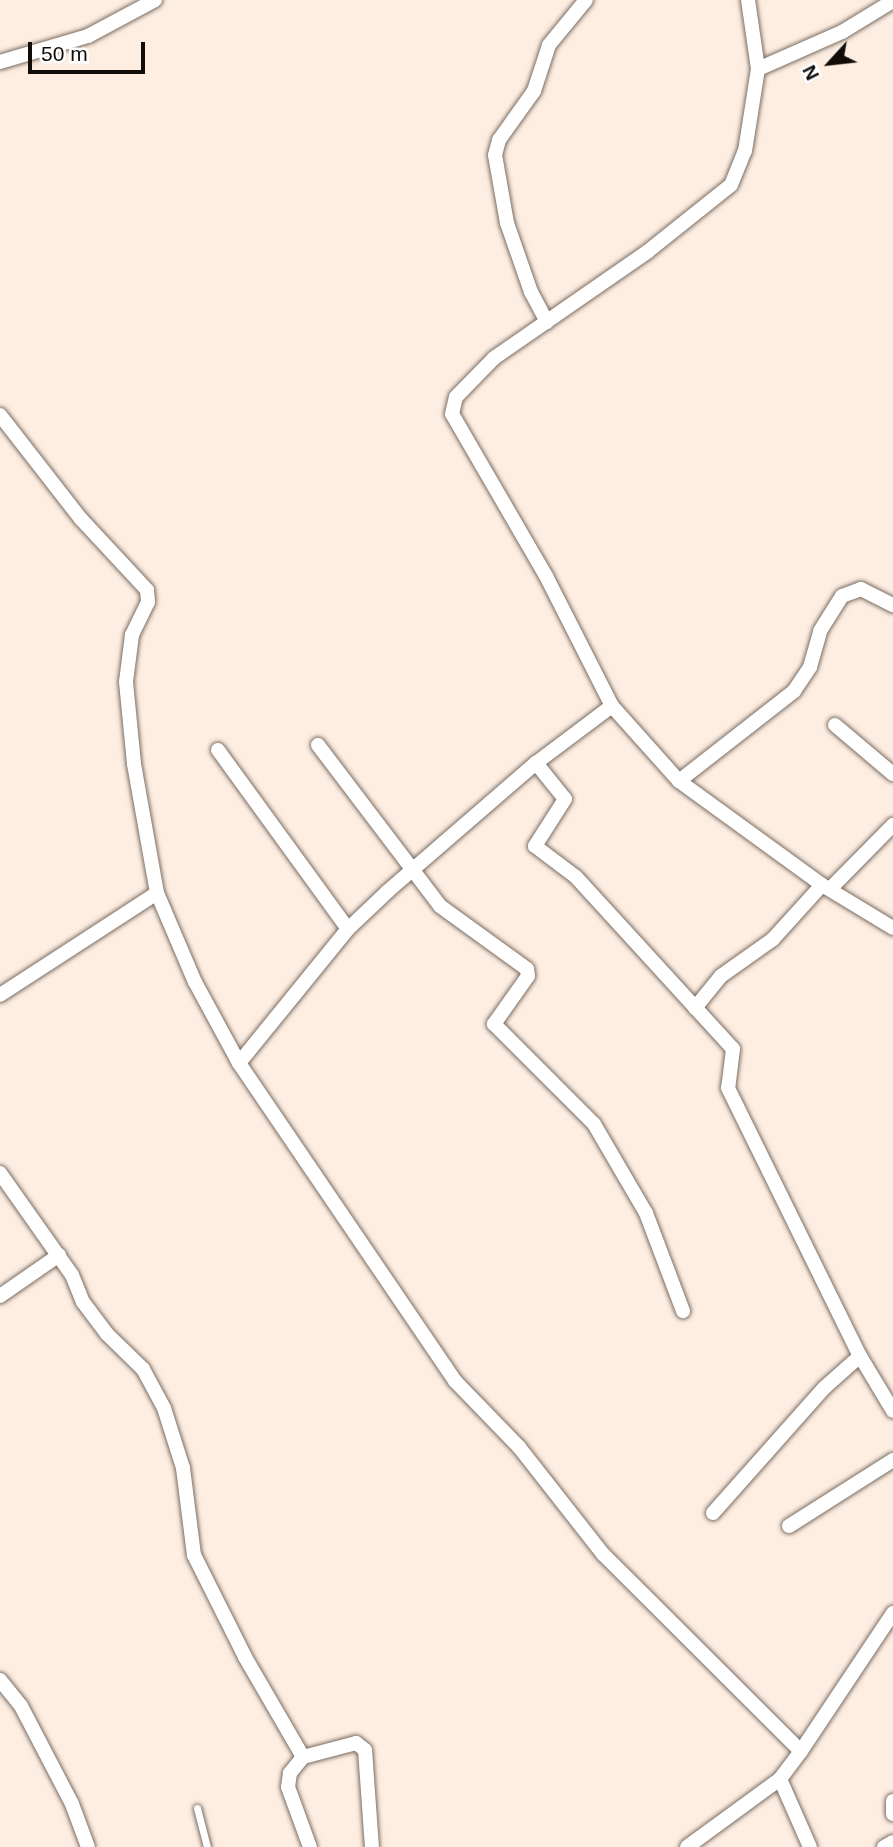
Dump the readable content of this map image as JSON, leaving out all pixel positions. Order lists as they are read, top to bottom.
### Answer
{
  "scale_bar": "50 m",
  "north": "bottom left"
}
